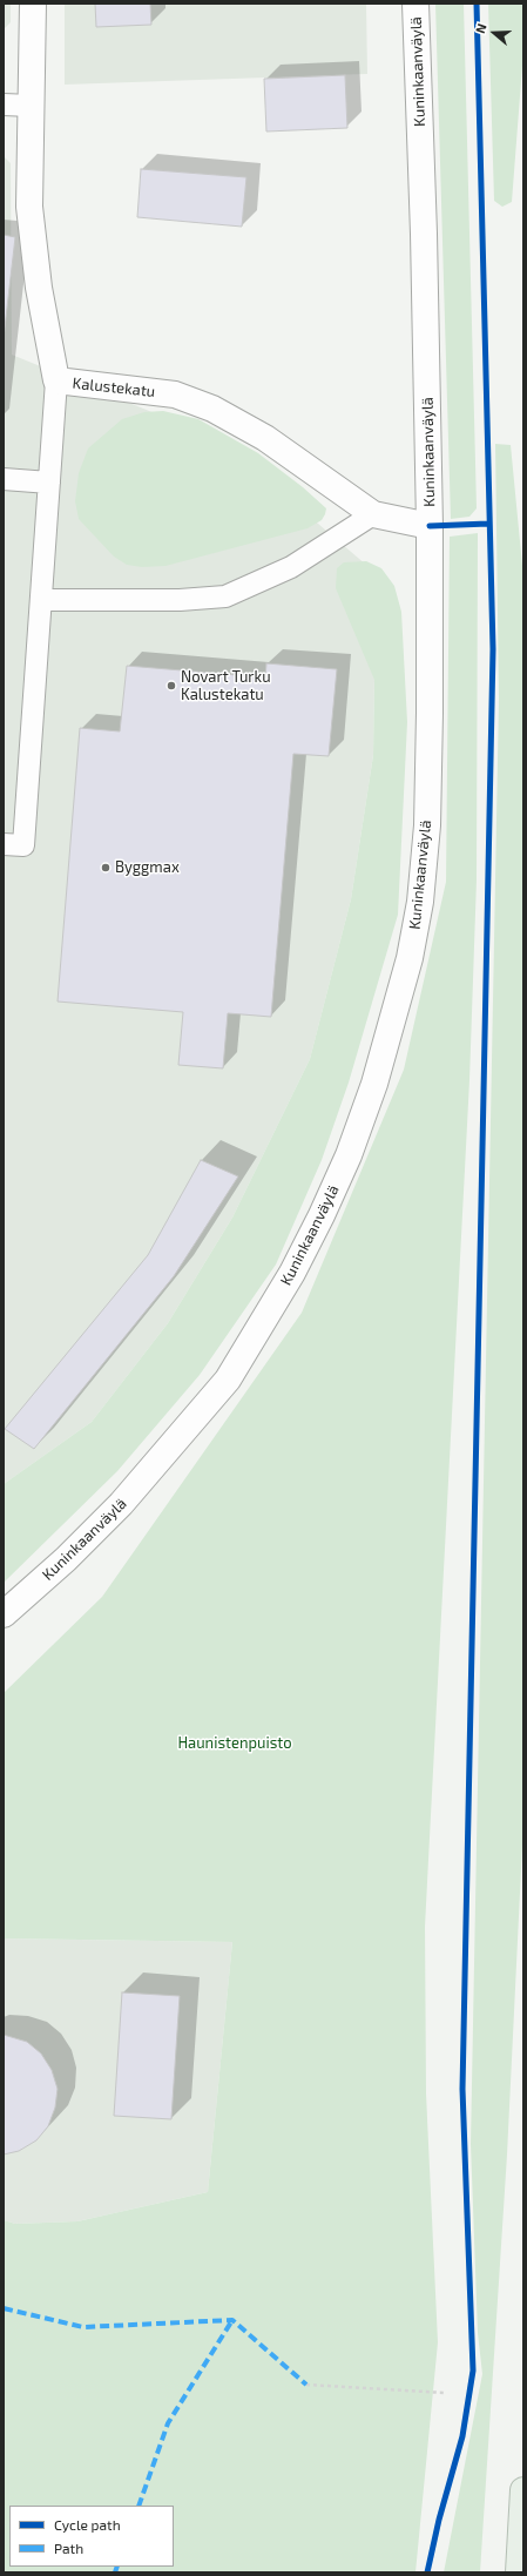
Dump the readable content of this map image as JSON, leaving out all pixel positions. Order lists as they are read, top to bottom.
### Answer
{
  "streets": {
    "street": ["Kuninkaanväylä", "Kalustekatu"]
  },
  "crossings": [
    ["Kuninkaanväylä", "Kalustekatu"]
  ],
  "parks": ["Haunistenpuisto"],
  "places": ["Novart Turku Kalustekatu", "Byggmax"],
  "legend": ["Cycle path", "Path"],
  "north": "left"
}
